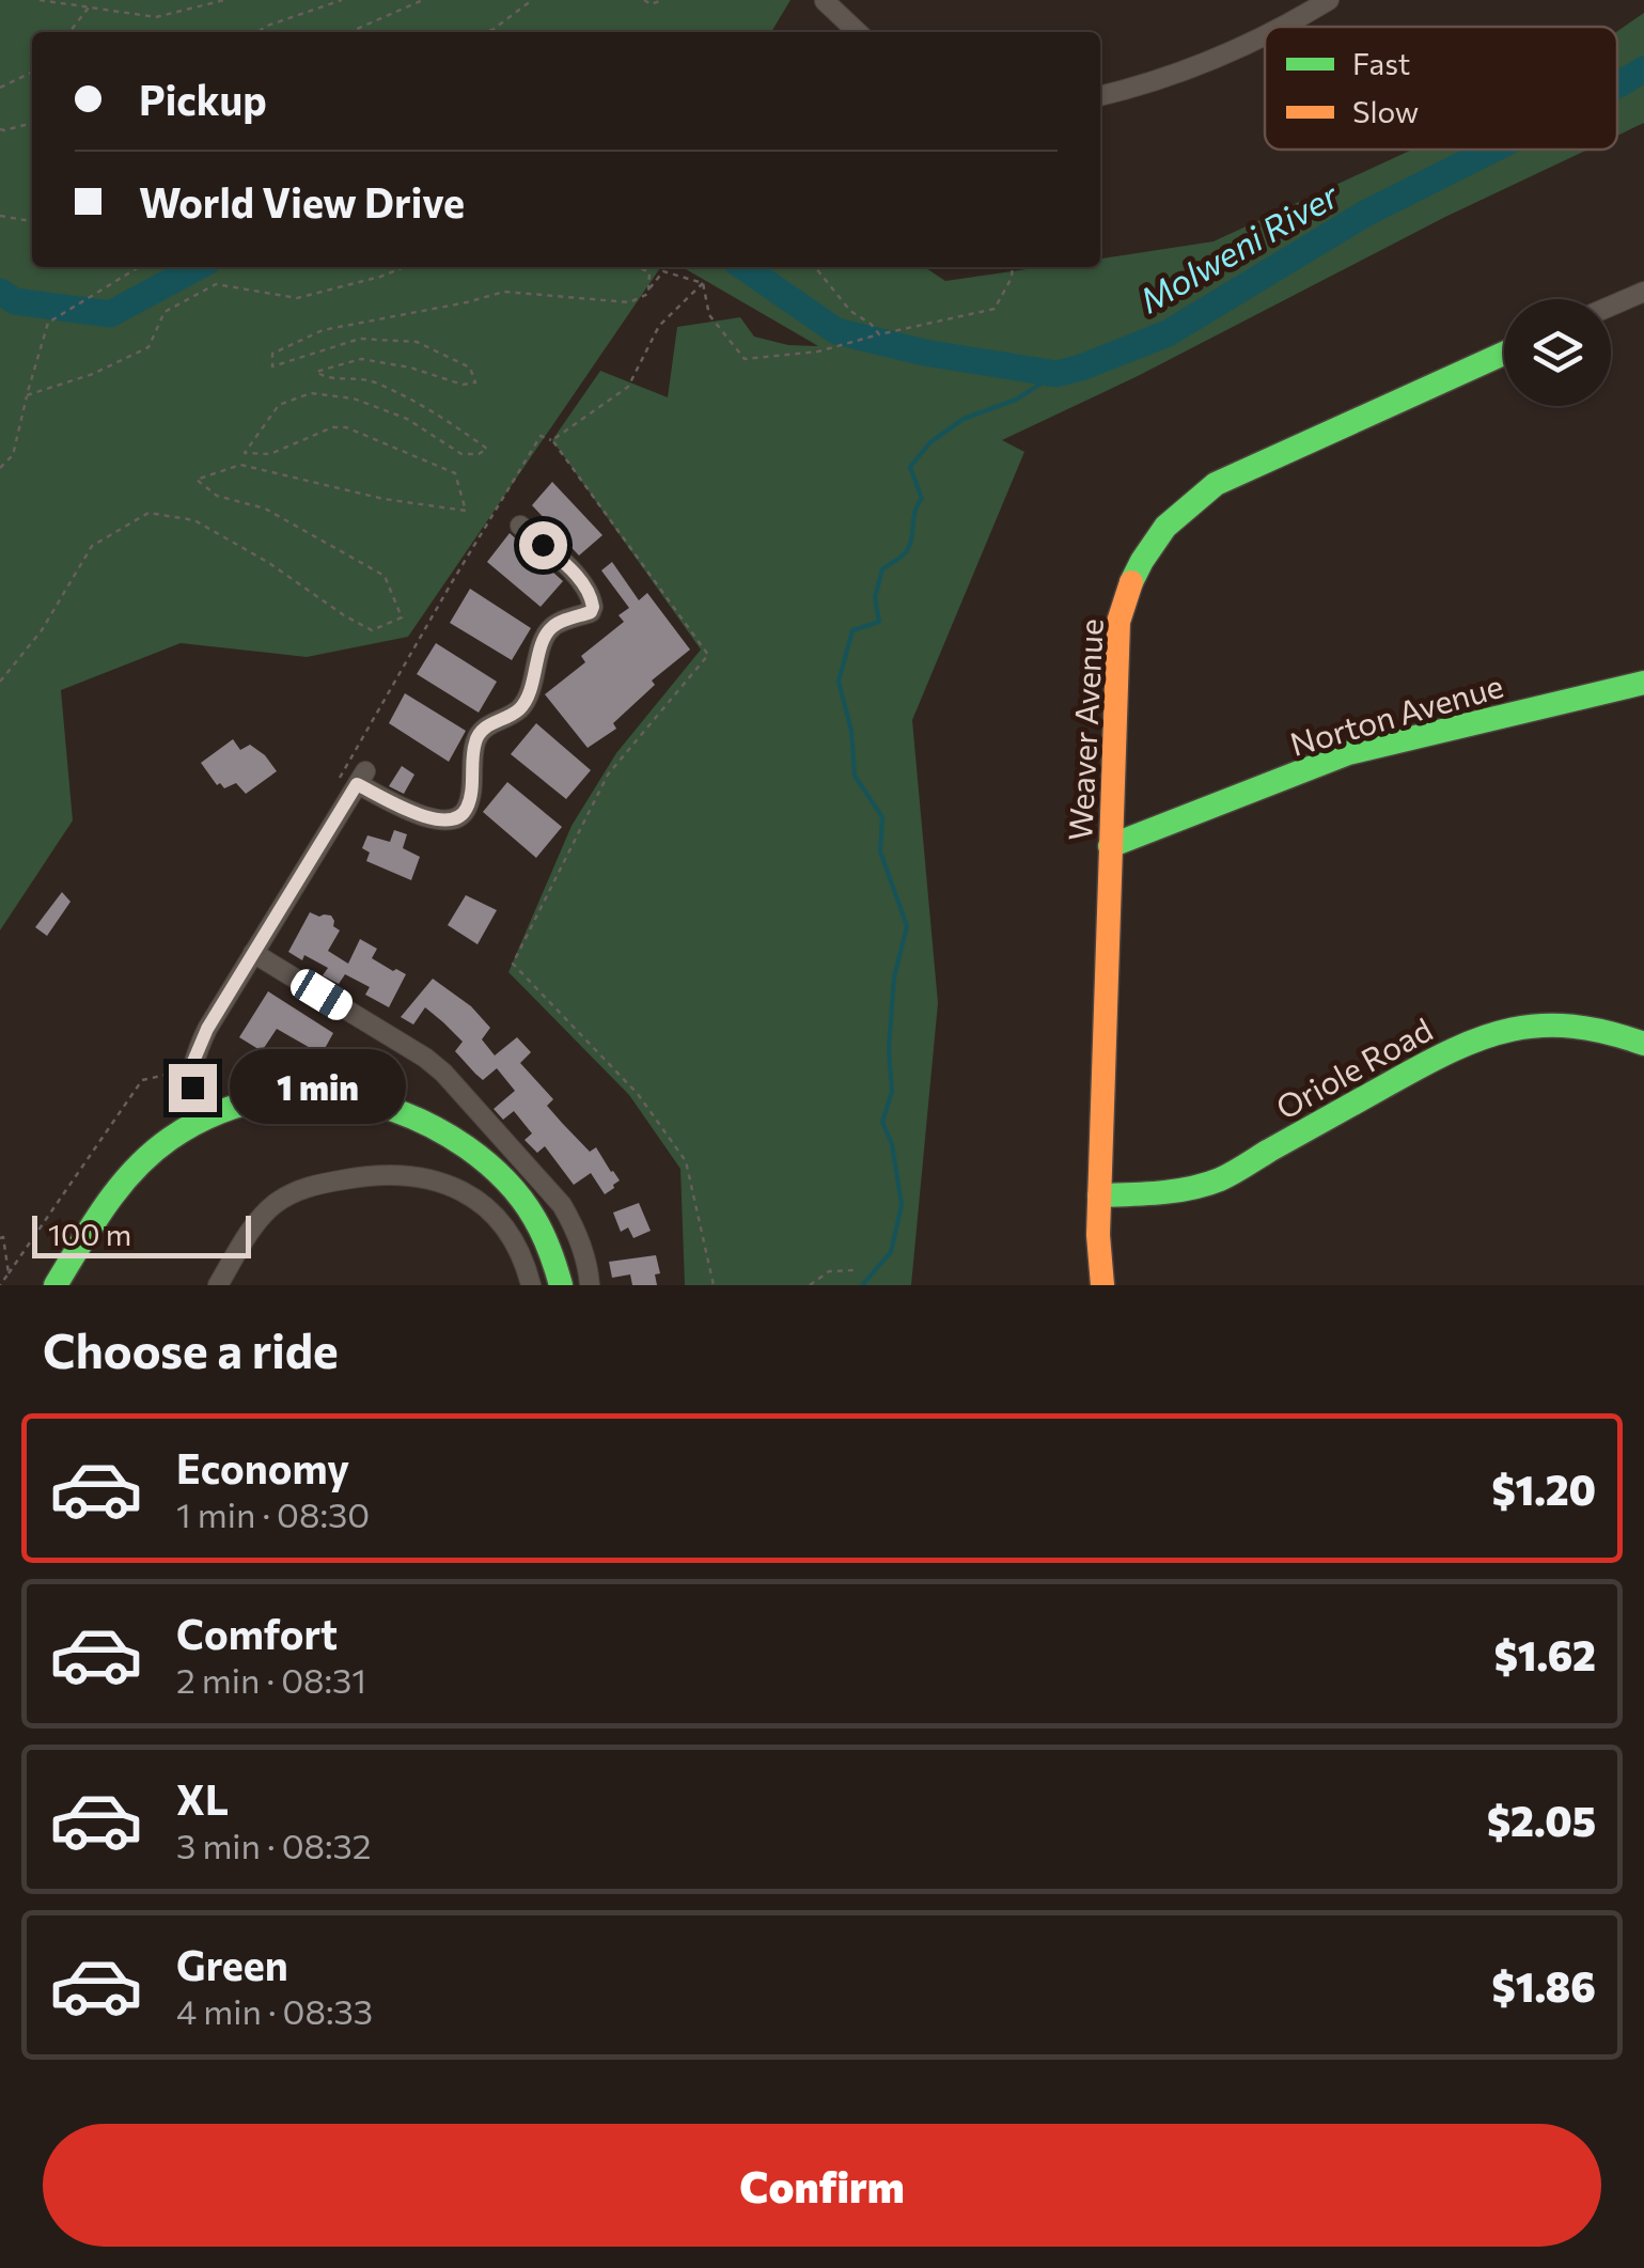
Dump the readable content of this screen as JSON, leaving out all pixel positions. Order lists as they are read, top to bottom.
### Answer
{
  "streets": {
    "street": ["Norton Avenue", "Weaver Avenue", "Oriole Road"]
  },
  "crossings": [
    ["Norton Avenue", "Weaver Avenue"],
    ["Weaver Avenue", "Oriole Road"]
  ],
  "water": ["Molweni River"],
  "legend": ["Fast", "Slow"],
  "scale_bar": "100 m",
  "page": {
    "banner": ["Pickup", "World View Drive"],
    "bubble": "1 min",
    "scale": "100 m",
    "heading": "Choose a ride",
    "list": [
      {
        "name": "Economy",
        "note": "1 min · 08:30",
        "value": "$1.20"
      },
      {
        "name": "Comfort",
        "note": "2 min · 08:31",
        "value": "$1.62"
      },
      {
        "name": "XL",
        "note": "3 min · 08:32",
        "value": "$2.05"
      },
      {
        "name": "Green",
        "note": "4 min · 08:33",
        "value": "$1.86"
      }
    ],
    "buttons": "Confirm"
  }
}
